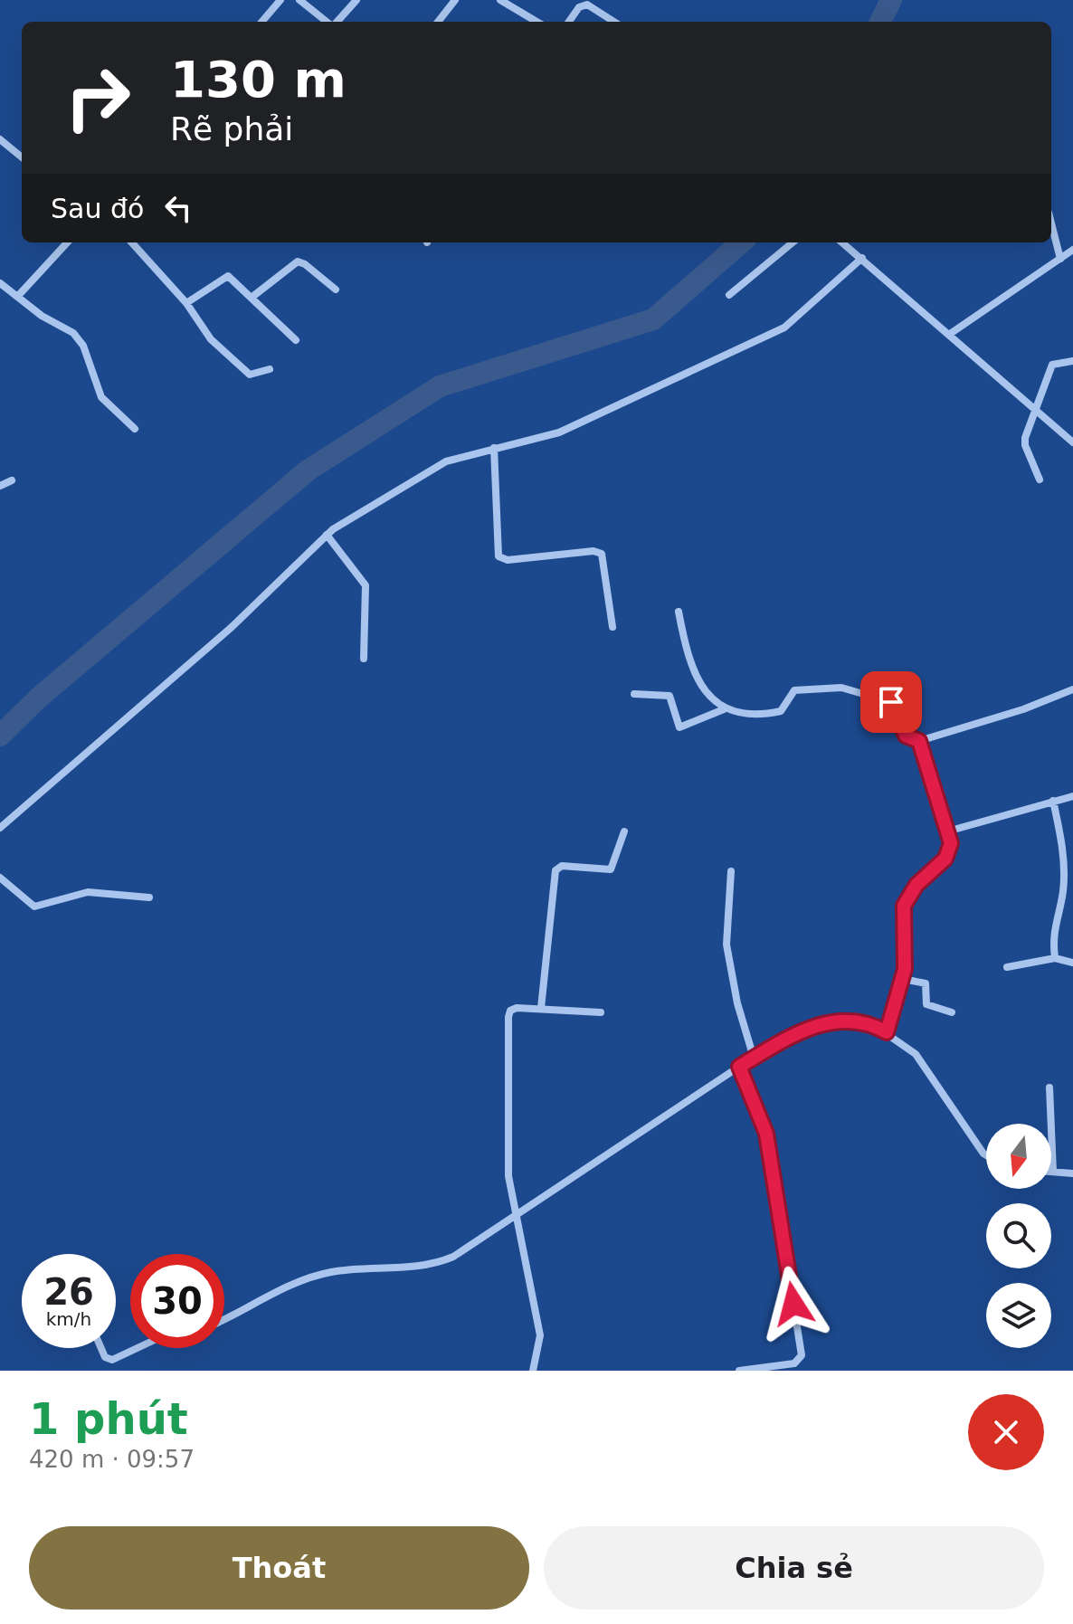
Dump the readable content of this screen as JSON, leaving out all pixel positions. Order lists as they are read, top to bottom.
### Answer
{
  "north": "bottom",
  "page": {
    "turn": ["130 m", "Rẽ phải"],
    "then": "Sau đó",
    "speed": "26 km/h",
    "limit": "30",
    "heading": ["1 phút", "420 m · 09:57"],
    "buttons": ["Thoát", "Chia sẻ"]
  }
}
